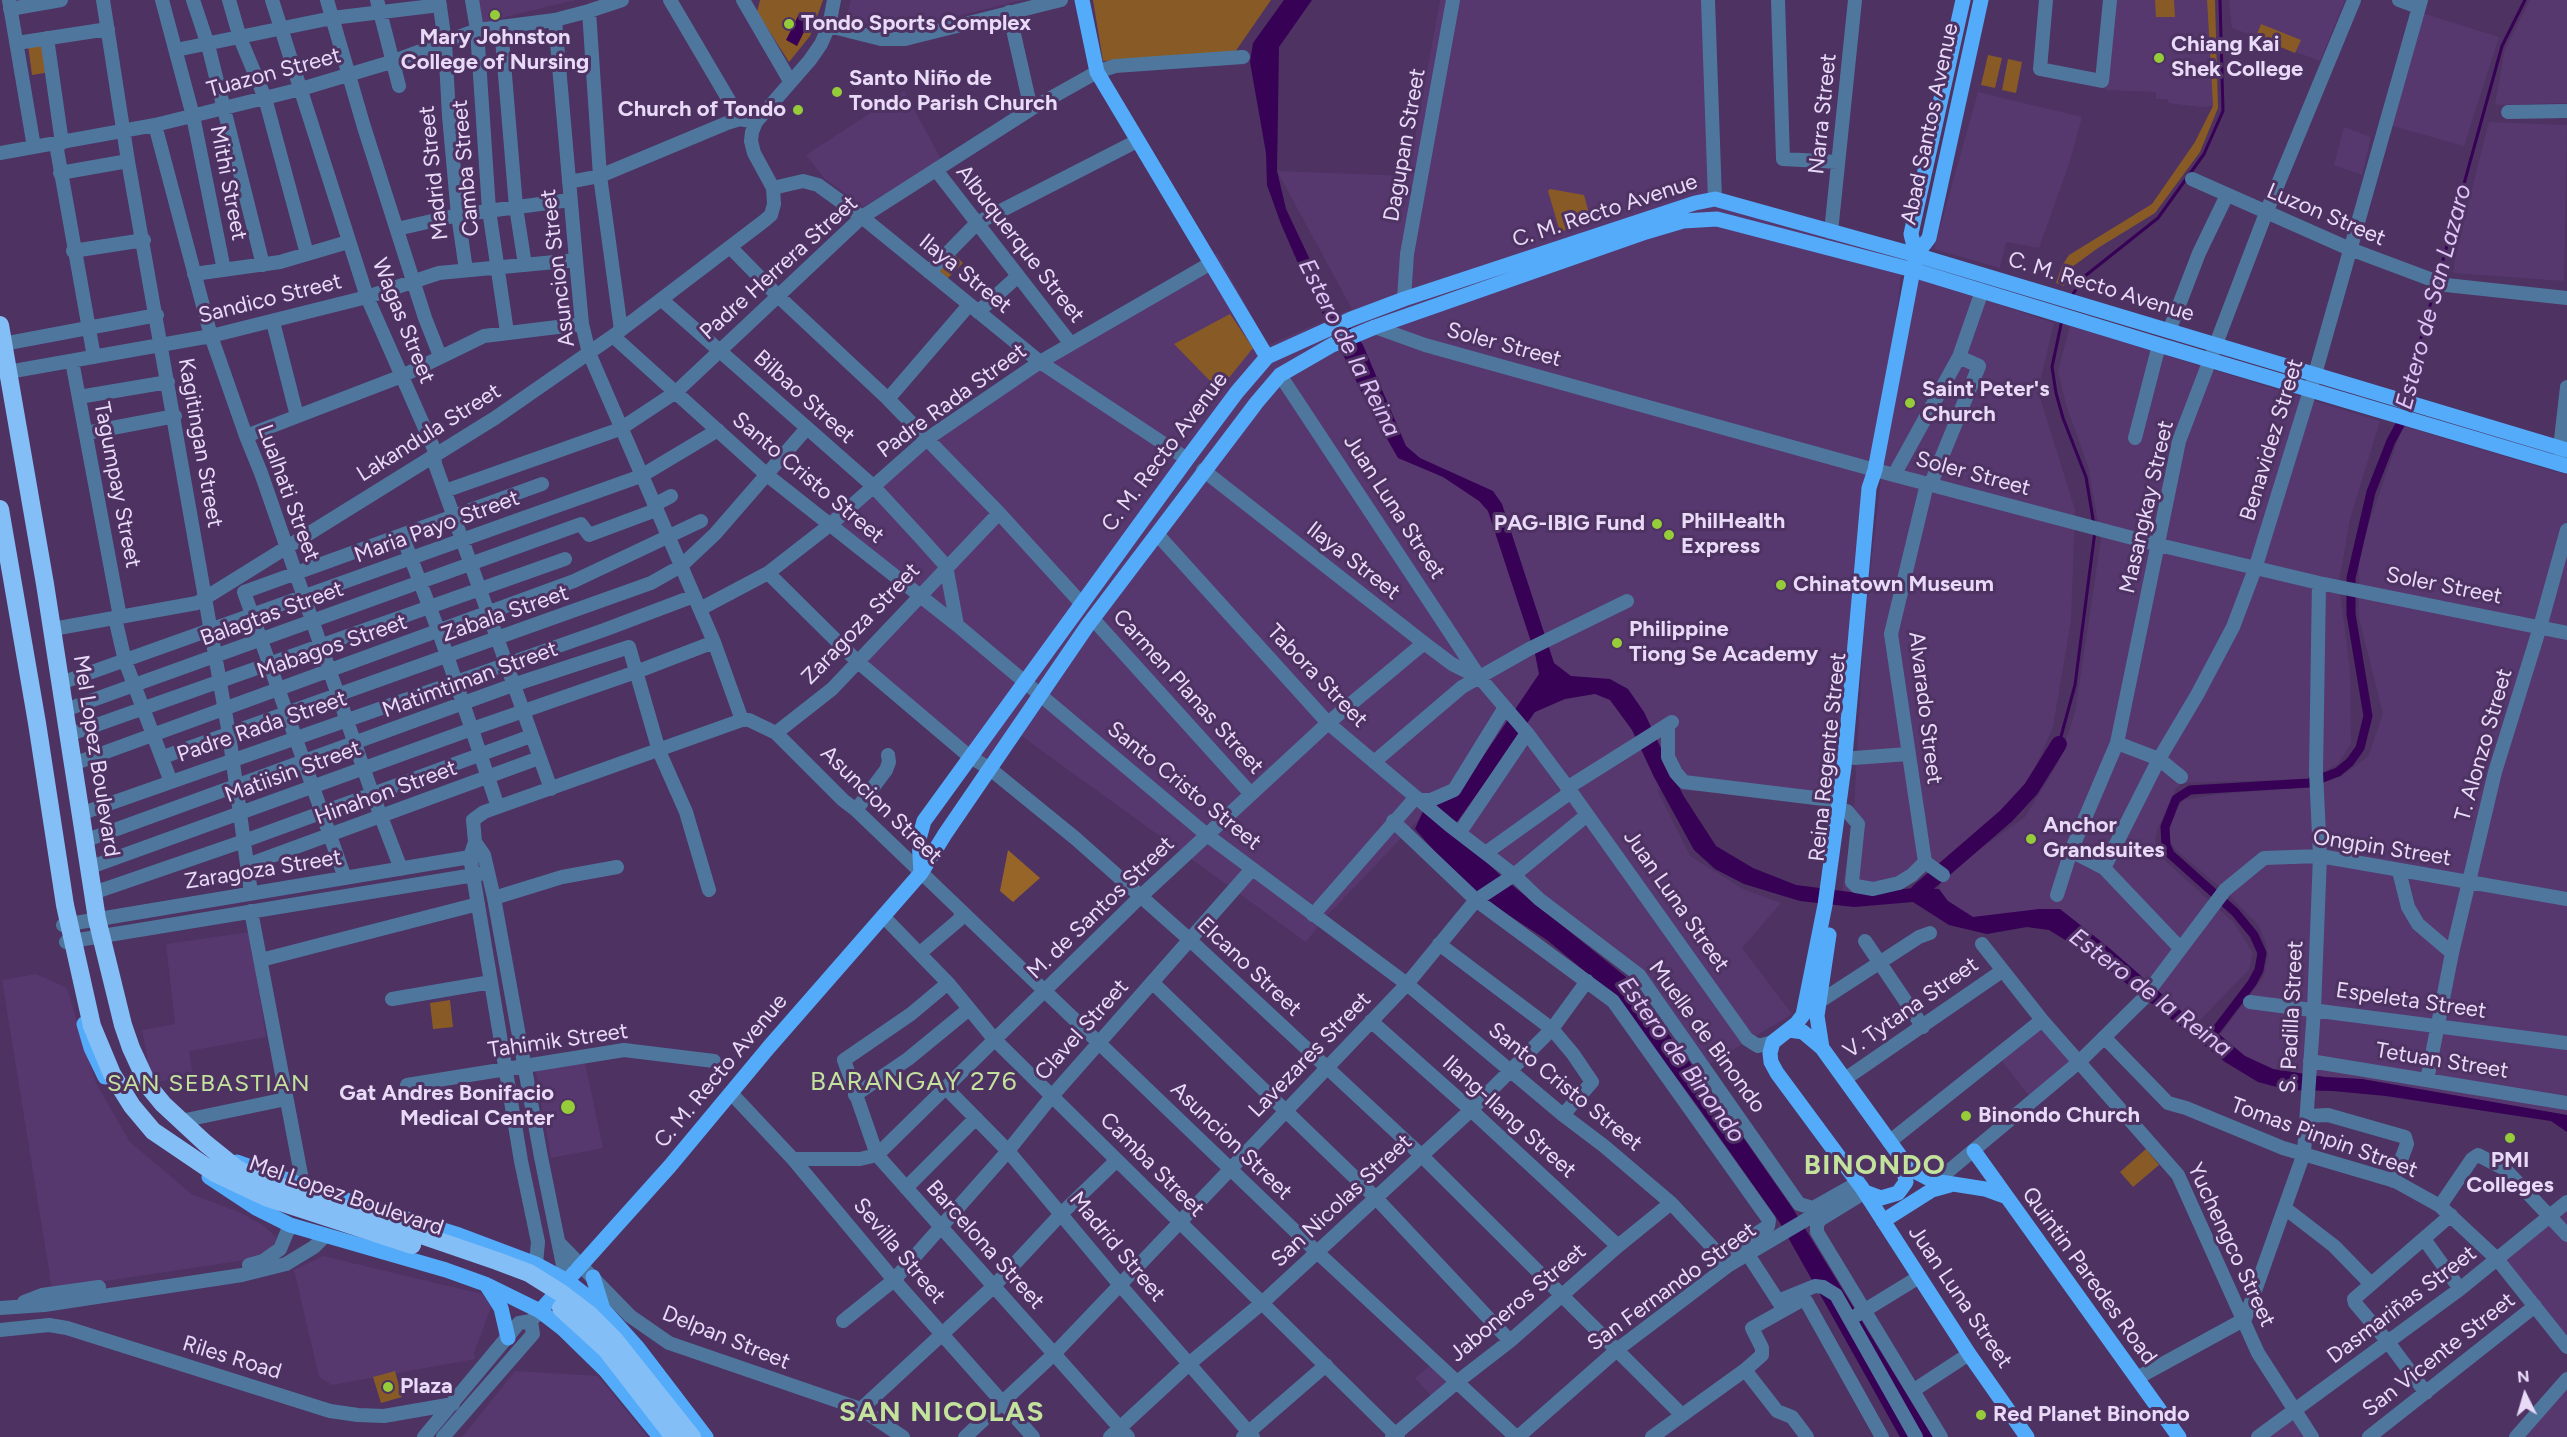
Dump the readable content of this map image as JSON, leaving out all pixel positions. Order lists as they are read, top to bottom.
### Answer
{
  "streets": {
    "highway": ["Mel Lopez Boulevard"],
    "main road": [
      "Abad Santos Avenue",
      "C. M. Recto Avenue",
      "Juan Luna Street",
      "Reina Regente Street",
      "Quintin Paredes Road"
    ],
    "street": [
      "Tuazon Street",
      "Narra Street",
      "Dagupan Street",
      "Camba Street",
      "Madrid Street",
      "Mithi Street",
      "Luzon Street",
      "Albuquerque Street",
      "Asuncion Street",
      "Padre Herrera Street",
      "Ilaya Street",
      "Sandico Street",
      "Wagas Street",
      "Soler Street",
      "Bilbao Street",
      "Padre Rada Street",
      "Lakandula Street",
      "Benavidez Street",
      "Kagitingan Street",
      "Santo Cristo Street",
      "Tagumpay Street",
      "Lualhati Street",
      "Masangkay Street",
      "Maria Payo Street",
      "Balagtas Street",
      "Zabala Street",
      "Zaragoza Street",
      "Mabagos Street",
      "Tabora Street",
      "Matimtiman Street",
      "Carmen Planas Street",
      "Alvarado Street",
      "T. Alonzo Street",
      "Matiisin Street",
      "Hinahon Street",
      "Ongpin Street",
      "M. de Santos Street",
      "Elcano Street",
      "Espeleta Street",
      "V. Tytana Street",
      "S. Padilla Street",
      "Clavel Street",
      "Muelle de Binondo",
      "Tahimik Street",
      "Lavezares Street",
      "Tetuan Street",
      "Ilang-Ilang Street",
      "Tomas Pinpin Street",
      "San Nicolas Street",
      "Barcelona Street",
      "Yuchengco Street",
      "Sevilla Street",
      "San Fernando Street",
      "Jaboneros Street",
      "Dasmariñas Street",
      "Delpan Street",
      "San Vicente Street",
      "Riles Road"
    ]
  },
  "crossings": [
    ["Tuazon Street", "Camba Street"],
    ["Tuazon Street", "Madrid Street"],
    ["Tuazon Street", "Mithi Street"],
    ["Tuazon Street", "Asuncion Street"],
    ["Tuazon Street", "Wagas Street"],
    ["Tuazon Street", "Kagitingan Street"],
    ["Tuazon Street", "Lualhati Street"],
    ["Narra Street", "C. M. Recto Avenue"],
    ["Abad Santos Avenue", "C. M. Recto Avenue"],
    ["Abad Santos Avenue", "Reina Regente Street"],
    ["Dagupan Street", "C. M. Recto Avenue"],
    ["Camba Street", "C. M. Recto Avenue"],
    ["Camba Street", "Sandico Street"],
    ["Camba Street", "M. de Santos Street"],
    ["Camba Street", "Clavel Street"],
    ["Camba Street", "Lavezares Street"],
    ["Camba Street", "San Nicolas Street"],
    ["Camba Street", "Barcelona Street"],
    ["Camba Street", "Jaboneros Street"],
    ["Madrid Street", "Sandico Street"],
    ["Madrid Street", "M. de Santos Street"],
    ["Madrid Street", "Clavel Street"],
    ["Madrid Street", "Lavezares Street"],
    ["Madrid Street", "San Nicolas Street"],
    ["C. M. Recto Avenue", "Asuncion Street"],
    ["C. M. Recto Avenue", "Ilaya Street"],
    ["C. M. Recto Avenue", "Soler Street"],
    ["C. M. Recto Avenue", "Benavidez Street"],
    ["C. M. Recto Avenue", "Santo Cristo Street"],
    ["C. M. Recto Avenue", "Juan Luna Street"],
    ["C. M. Recto Avenue", "Masangkay Street"],
    ["C. M. Recto Avenue", "Tabora Street"],
    ["C. M. Recto Avenue", "Carmen Planas Street"],
    ["C. M. Recto Avenue", "Mel Lopez Boulevard"],
    ["C. M. Recto Avenue", "Reina Regente Street"],
    ["C. M. Recto Avenue", "Elcano Street"],
    ["C. M. Recto Avenue", "Sevilla Street"],
    ["C. M. Recto Avenue", "Delpan Street"],
    ["Luzon Street", "Benavidez Street"],
    ["Luzon Street", "Masangkay Street"],
    ["Albuquerque Street", "Padre Herrera Street"],
    ["Albuquerque Street", "Padre Rada Street"],
    ["Asuncion Street", "Padre Herrera Street"],
    ["Asuncion Street", "Sandico Street"],
    ["Asuncion Street", "Padre Rada Street"],
    ["Asuncion Street", "Lakandula Street"],
    ["Asuncion Street", "Maria Payo Street"],
    ["Asuncion Street", "Balagtas Street"],
    ["Asuncion Street", "Zabala Street"],
    ["Asuncion Street", "Zaragoza Street"],
    ["Asuncion Street", "Mabagos Street"],
    ["Asuncion Street", "Matiisin Street"],
    ["Asuncion Street", "M. de Santos Street"],
    ["Asuncion Street", "Clavel Street"],
    ["Asuncion Street", "Lavezares Street"],
    ["Asuncion Street", "San Nicolas Street"],
    ["Asuncion Street", "San Fernando Street"],
    ["Asuncion Street", "Jaboneros Street"],
    ["Padre Herrera Street", "Ilaya Street"],
    ["Padre Herrera Street", "Wagas Street"],
    ["Padre Herrera Street", "Bilbao Street"],
    ["Padre Herrera Street", "Santo Cristo Street"],
    ["Padre Herrera Street", "Carmen Planas Street"],
    ["Ilaya Street", "Padre Rada Street"],
    ["Ilaya Street", "Lakandula Street"],
    ["Ilaya Street", "Juan Luna Street"],
    ["Ilaya Street", "M. de Santos Street"],
    ["Sandico Street", "Wagas Street"],
    ["Sandico Street", "Kagitingan Street"],
    ["Sandico Street", "Tagumpay Street"],
    ["Sandico Street", "Lualhati Street"],
    ["Sandico Street", "Mel Lopez Boulevard"],
    ["Wagas Street", "Padre Rada Street"],
    ["Wagas Street", "Lakandula Street"],
    ["Wagas Street", "Maria Payo Street"],
    ["Wagas Street", "Balagtas Street"],
    ["Wagas Street", "Zabala Street"],
    ["Wagas Street", "Mabagos Street"],
    ["Wagas Street", "Matimtiman Street"],
    ["Wagas Street", "Matiisin Street"],
    ["Wagas Street", "Hinahon Street"],
    ["Soler Street", "Benavidez Street"],
    ["Soler Street", "Masangkay Street"],
    ["Soler Street", "Alvarado Street"],
    ["Soler Street", "T. Alonzo Street"],
    ["Soler Street", "Reina Regente Street"],
    ["Soler Street", "S. Padilla Street"],
    ["Bilbao Street", "Padre Rada Street"],
    ["Bilbao Street", "Lakandula Street"],
    ["Bilbao Street", "Zabala Street"],
    ["Bilbao Street", "Zaragoza Street"],
    ["Padre Rada Street", "Kagitingan Street"],
    ["Padre Rada Street", "Santo Cristo Street"],
    ["Padre Rada Street", "Tagumpay Street"],
    ["Padre Rada Street", "Lualhati Street"],
    ["Padre Rada Street", "Carmen Planas Street"],
    ["Padre Rada Street", "Mel Lopez Boulevard"],
    ["Padre Rada Street", "Elcano Street"],
    ["Lakandula Street", "Kagitingan Street"],
    ["Lakandula Street", "Santo Cristo Street"],
    ["Lakandula Street", "Tagumpay Street"],
    ["Lakandula Street", "Lualhati Street"],
    ["Lakandula Street", "Carmen Planas Street"],
    ["Lakandula Street", "Mel Lopez Boulevard"],
    ["Kagitingan Street", "Maria Payo Street"],
    ["Kagitingan Street", "Balagtas Street"],
    ["Kagitingan Street", "Zabala Street"],
    ["Kagitingan Street", "Zaragoza Street"],
    ["Kagitingan Street", "Mabagos Street"],
    ["Kagitingan Street", "Matimtiman Street"],
    ["Kagitingan Street", "Matiisin Street"],
    ["Kagitingan Street", "Hinahon Street"],
    ["Santo Cristo Street", "Maria Payo Street"],
    ["Santo Cristo Street", "Zabala Street"],
    ["Santo Cristo Street", "Zaragoza Street"],
    ["Santo Cristo Street", "M. de Santos Street"],
    ["Santo Cristo Street", "Clavel Street"],
    ["Santo Cristo Street", "Lavezares Street"],
    ["Santo Cristo Street", "San Nicolas Street"],
    ["Santo Cristo Street", "San Fernando Street"],
    ["Santo Cristo Street", "Jaboneros Street"],
    ["Tagumpay Street", "Maria Payo Street"],
    ["Tagumpay Street", "Balagtas Street"],
    ["Tagumpay Street", "Zabala Street"],
    ["Tagumpay Street", "Mabagos Street"],
    ["Lualhati Street", "Maria Payo Street"],
    ["Lualhati Street", "Balagtas Street"],
    ["Lualhati Street", "Zabala Street"],
    ["Lualhati Street", "Zaragoza Street"],
    ["Lualhati Street", "Mabagos Street"],
    ["Lualhati Street", "Matimtiman Street"],
    ["Lualhati Street", "Matiisin Street"],
    ["Lualhati Street", "Hinahon Street"],
    ["Juan Luna Street", "Muelle de Binondo"],
    ["Juan Luna Street", "Lavezares Street"],
    ["Juan Luna Street", "San Fernando Street"],
    ["Maria Payo Street", "Mel Lopez Boulevard"],
    ["Balagtas Street", "Mel Lopez Boulevard"],
    ["Zaragoza Street", "Carmen Planas Street"],
    ["Zaragoza Street", "Mel Lopez Boulevard"],
    ["Zaragoza Street", "Elcano Street"],
    ["Mabagos Street", "Mel Lopez Boulevard"],
    ["Tabora Street", "M. de Santos Street"],
    ["Tabora Street", "Muelle de Binondo"],
    ["Matimtiman Street", "Mel Lopez Boulevard"],
    ["Matimtiman Street", "Matiisin Street"],
    ["Carmen Planas Street", "M. de Santos Street"],
    ["T. Alonzo Street", "Ongpin Street"],
    ["T. Alonzo Street", "Espeleta Street"],
    ["T. Alonzo Street", "Tetuan Street"],
    ["Mel Lopez Boulevard", "Matiisin Street"],
    ["Reina Regente Street", "Quintin Paredes Road"],
    ["Ongpin Street", "S. Padilla Street"],
    ["Ongpin Street", "Tomas Pinpin Street"],
    ["Ongpin Street", "Yuchengco Street"],
    ["Ongpin Street", "Quintin Paredes Road"],
    ["M. de Santos Street", "Elcano Street"],
    ["M. de Santos Street", "Barcelona Street"],
    ["Elcano Street", "Clavel Street"],
    ["Elcano Street", "Lavezares Street"],
    ["Elcano Street", "San Nicolas Street"],
    ["Elcano Street", "San Fernando Street"],
    ["Elcano Street", "Jaboneros Street"],
    ["Espeleta Street", "S. Padilla Street"],
    ["V. Tytana Street", "Yuchengco Street"],
    ["V. Tytana Street", "Quintin Paredes Road"],
    ["S. Padilla Street", "Tetuan Street"],
    ["S. Padilla Street", "Tomas Pinpin Street"],
    ["S. Padilla Street", "Yuchengco Street"],
    ["Clavel Street", "Barcelona Street"],
    ["Clavel Street", "Sevilla Street"],
    ["Muelle de Binondo", "Lavezares Street"],
    ["Muelle de Binondo", "San Fernando Street"],
    ["Lavezares Street", "Ilang-Ilang Street"],
    ["Lavezares Street", "Barcelona Street"],
    ["Lavezares Street", "Sevilla Street"],
    ["Ilang-Ilang Street", "San Nicolas Street"],
    ["Ilang-Ilang Street", "Jaboneros Street"],
    ["Tomas Pinpin Street", "Dasmariñas Street"],
    ["Tomas Pinpin Street", "San Vicente Street"],
    ["San Nicolas Street", "Barcelona Street"],
    ["Yuchengco Street", "Dasmariñas Street"]
  ],
  "districts": [
    "BARANGAY 276",
    "SAN SEBASTIAN",
    "BINONDO",
    "SAN NICOLAS"
  ],
  "water": ["Estero de San Lazaro", "Estero de la Reina", "Estero de Binondo"],
  "places": [
    "Mary Johnston College of Nursing",
    "Tondo Sports Complex",
    "Chiang Kai Shek College",
    "Santo Niño de Tondo Parish Church",
    "Church of Tondo",
    "Saint Peter's Church",
    "PAG-IBIG Fund",
    "PhilHealth Express",
    "Chinatown Museum",
    "Philippine Tiong Se Academy",
    "Anchor Grandsuites",
    "Gat Andres Bonifacio Medical Center",
    "Binondo Church",
    "PMI Colleges",
    "Plaza",
    "Red Planet Binondo"
  ],
  "north": "top"
}
